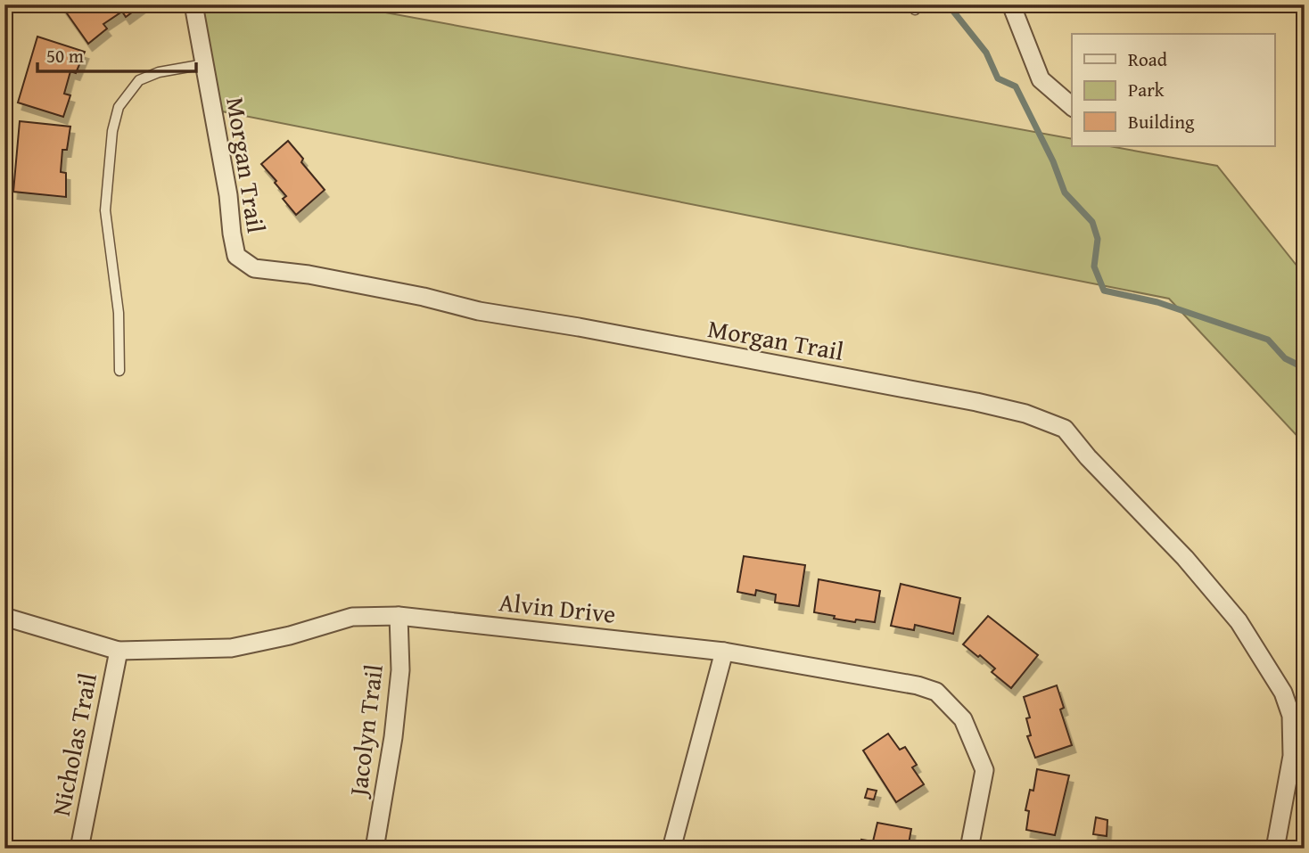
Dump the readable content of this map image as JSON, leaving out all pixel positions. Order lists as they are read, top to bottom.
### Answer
{
  "streets": {
    "street": [
      "Morgan Trail",
      "Alvin Drive",
      "Jacolyn Trail",
      "Nicholas Trail"
    ]
  },
  "crossings": [
    ["Alvin Drive", "Jacolyn Trail"],
    ["Alvin Drive", "Nicholas Trail"]
  ],
  "legend": ["Road", "Park", "Building"],
  "scale_bar": "50 m"
}
